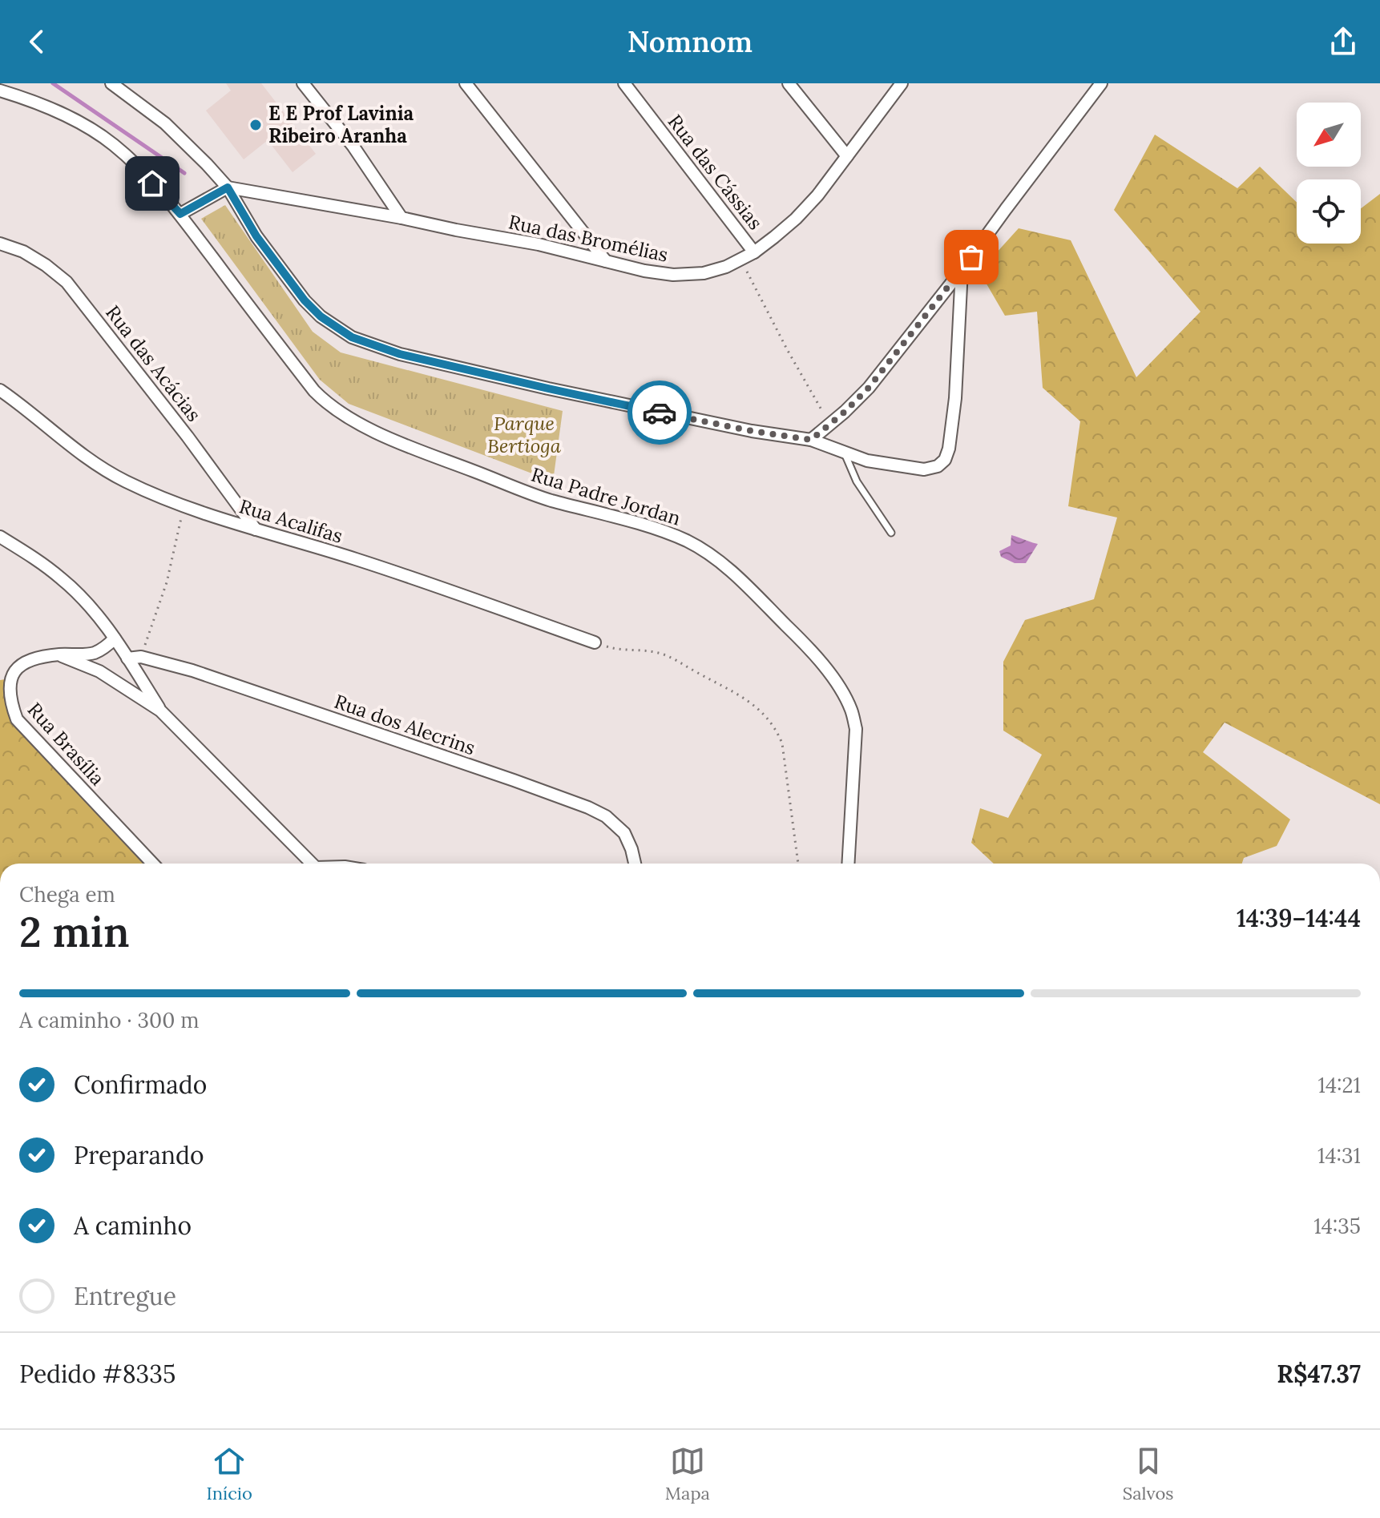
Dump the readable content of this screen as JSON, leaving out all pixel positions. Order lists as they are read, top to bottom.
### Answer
{
  "streets": {
    "street": [
      "Rua das Cássias",
      "Rua das Bromélias",
      "Rua das Acácias",
      "Rua Padre Jordan",
      "Rua Acalifas",
      "Rua dos Alecrins",
      "Rua Brasília"
    ]
  },
  "crossings": [
    ["Rua das Cássias", "Rua das Bromélias"],
    ["Rua das Acácias", "Rua Acalifas"]
  ],
  "parks": ["Parque Bertioga"],
  "places": ["E E Prof Lavinia Ribeiro Aranha"],
  "north": "bottom left",
  "page": {
    "header": "Nomnom",
    "heading": ["2 min", "Chega em", "14:39–14:44"],
    "panel": ["Pedido #8335", "R$47.37"],
    "bar": "A caminho · 300 m",
    "list": [
      ["Confirmado", "14:21"],
      ["Preparando", "14:31"],
      ["A caminho", "14:35"],
      "Entregue"
    ],
    "tabs": ["Início", "Mapa", "Salvos"]
  }
}
